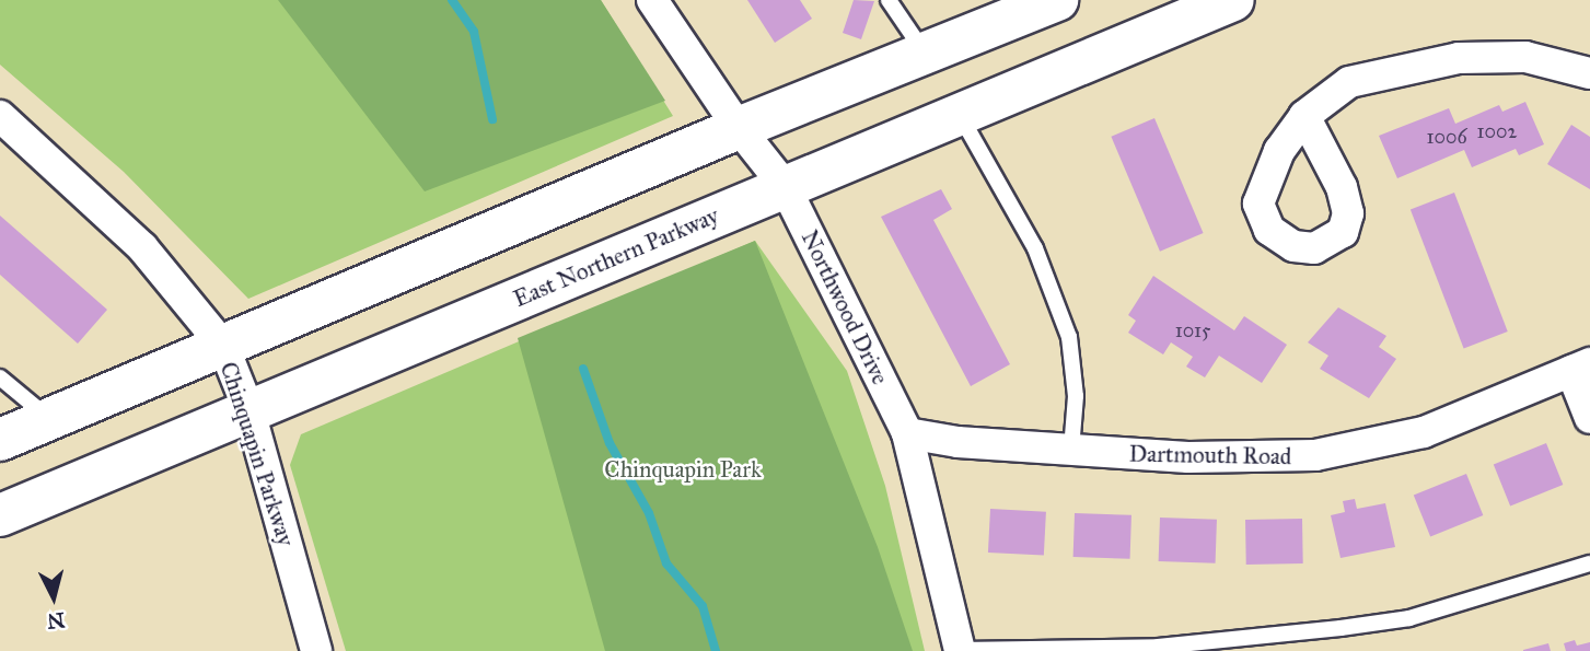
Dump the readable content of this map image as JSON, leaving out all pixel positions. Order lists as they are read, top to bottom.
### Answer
{
  "streets": {
    "main road": ["East Northern Parkway"],
    "street": ["Northwood Drive", "Chinquapin Parkway", "Dartmouth Road"]
  },
  "crossings": [
    ["East Northern Parkway", "Northwood Drive"],
    ["East Northern Parkway", "Chinquapin Parkway"],
    ["Northwood Drive", "Dartmouth Road"]
  ],
  "parks": ["Chinquapin Park"],
  "house_numbers": ["1002", "1006", "1015"],
  "north": "bottom"
}
